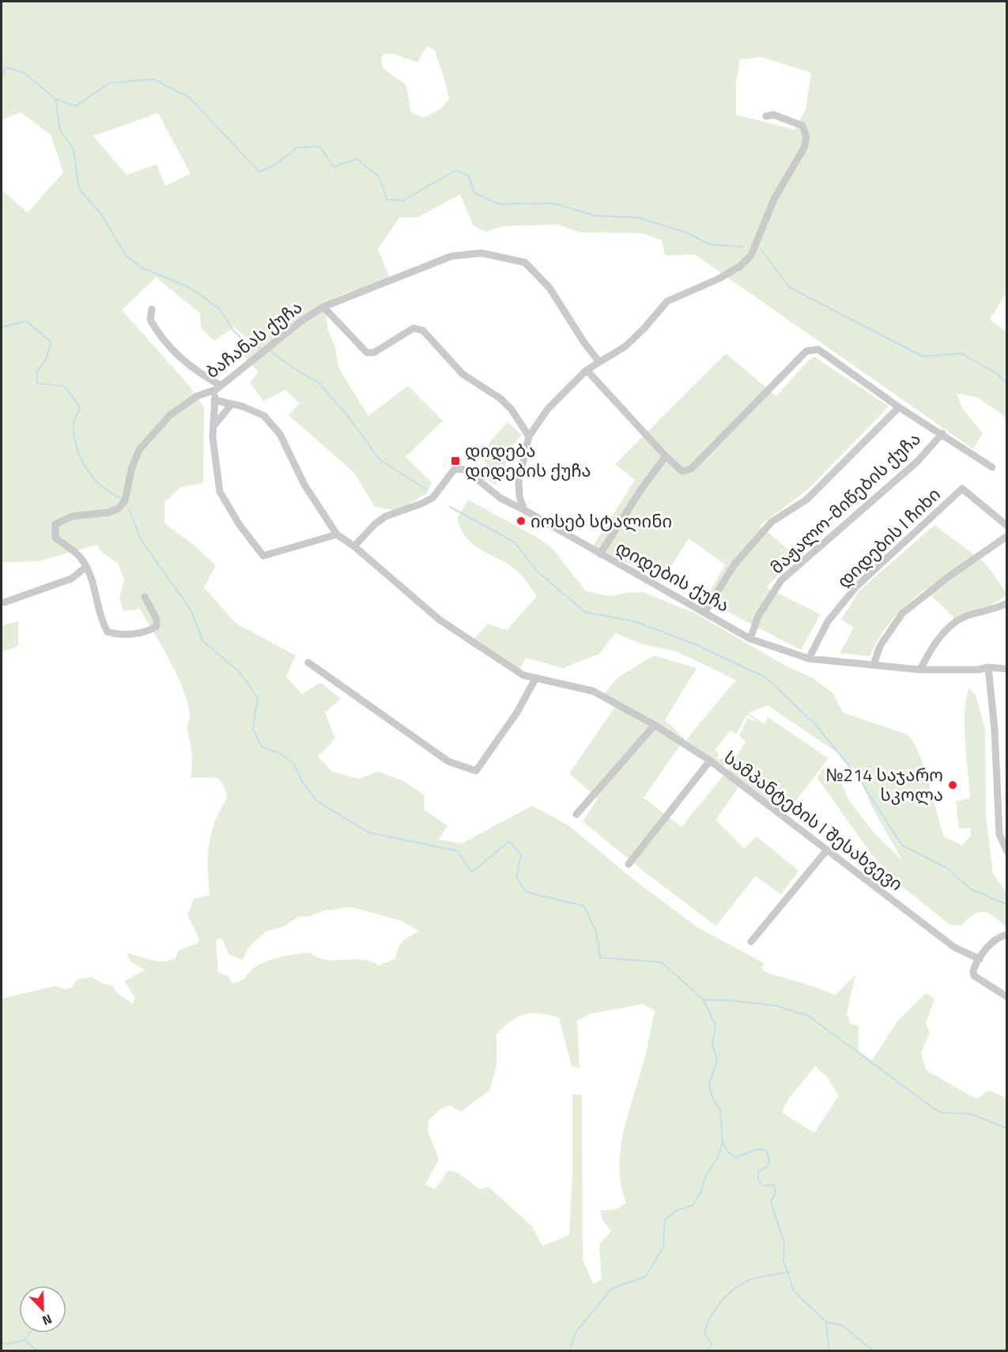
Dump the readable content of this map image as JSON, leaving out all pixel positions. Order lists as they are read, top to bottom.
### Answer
{
  "streets": {
    "street": [
      "ბაჩანას ქუჩა",
      "მაჟალო-მიწების ქუჩა",
      "დიდების I ჩიხი",
      "დიდების ქუჩა",
      "სამპანტების I შესახვევი"
    ]
  },
  "crossings": [
    ["მაჟალო-მიწების ქუჩა", "დიდების ქუჩა"],
    ["დიდების I ჩიხი", "დიდების ქუჩა"],
    ["დიდების ქუჩა", "სამპანტების I შესახვევი"]
  ],
  "places": {
    "transit": ["დიდება დიდების ქუჩა"],
    "other": ["იოსებ სტალინი", "№214 საჯარო სკოლა"]
  },
  "north": "bottom right"
}
